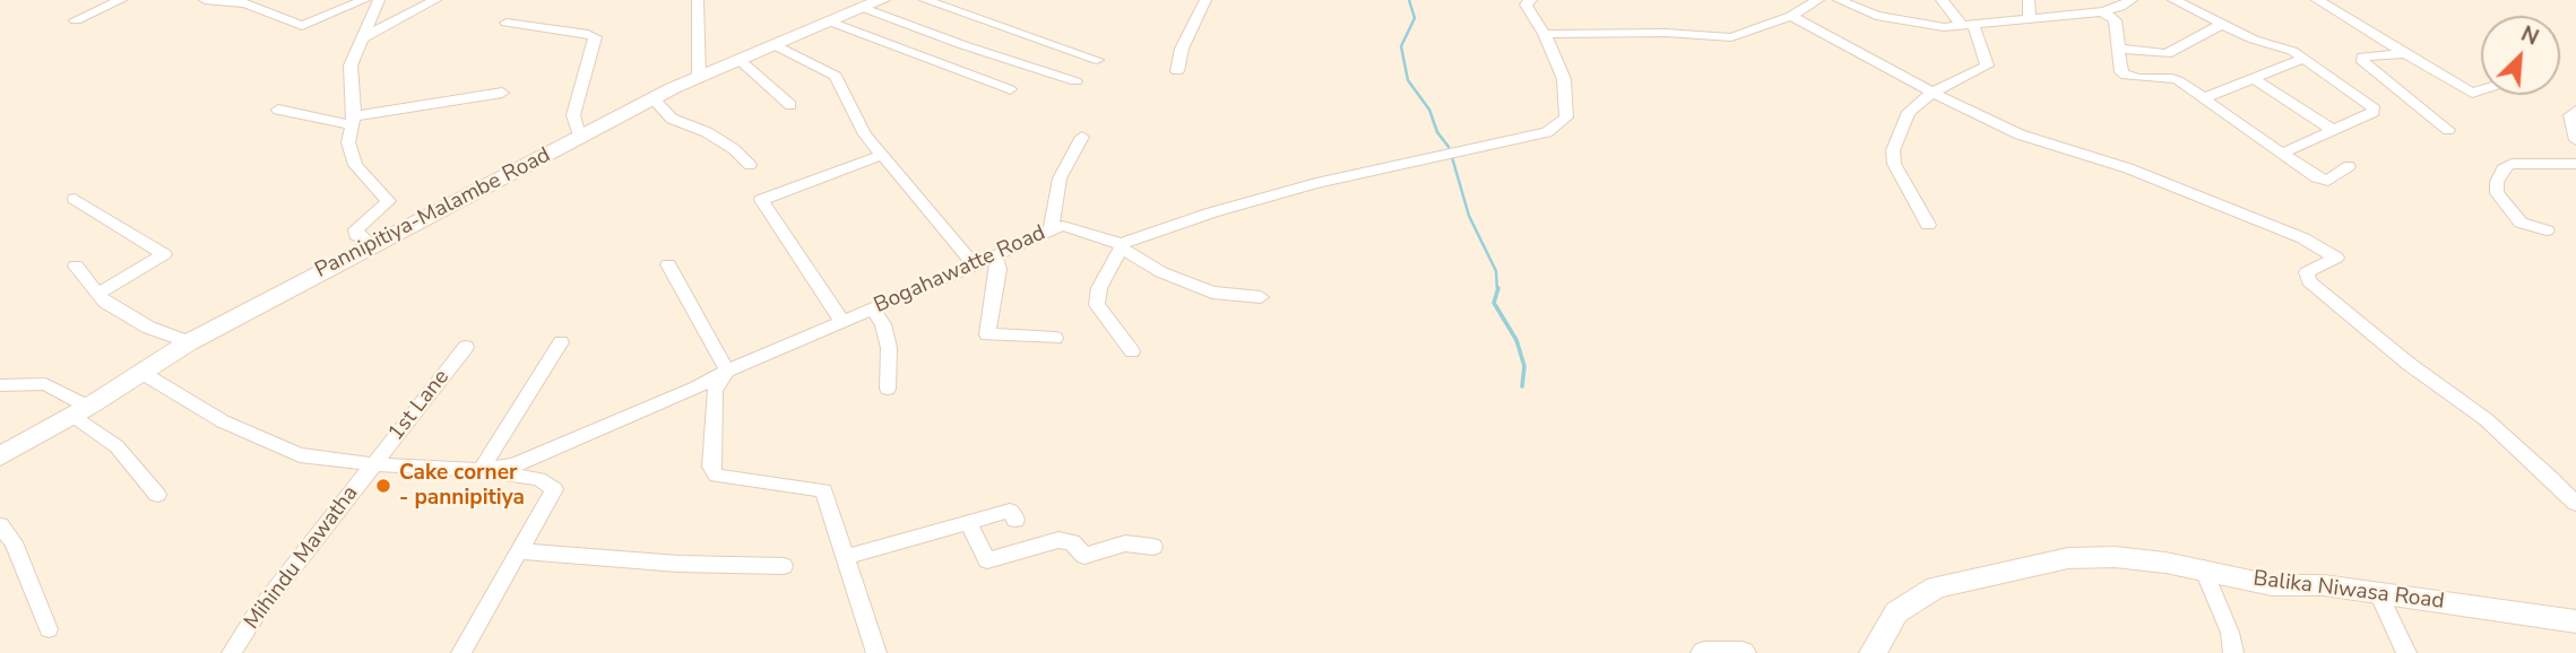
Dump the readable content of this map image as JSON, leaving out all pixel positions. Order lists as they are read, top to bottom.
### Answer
{
  "streets": {
    "street": [
      "Pannipitiya-Malambe Road",
      "Bogahawatte Road",
      "1st Lane",
      "Mihindu Mawatha",
      "Balika Niwasa Road"
    ]
  },
  "crossings": [
    ["Pannipitiya-Malambe Road", "Bogahawatte Road"],
    ["Bogahawatte Road", "1st Lane"],
    ["Bogahawatte Road", "Mihindu Mawatha"],
    ["1st Lane", "Mihindu Mawatha"]
  ],
  "places": ["Cake corner - pannipitiya"],
  "north": "top right"
}
